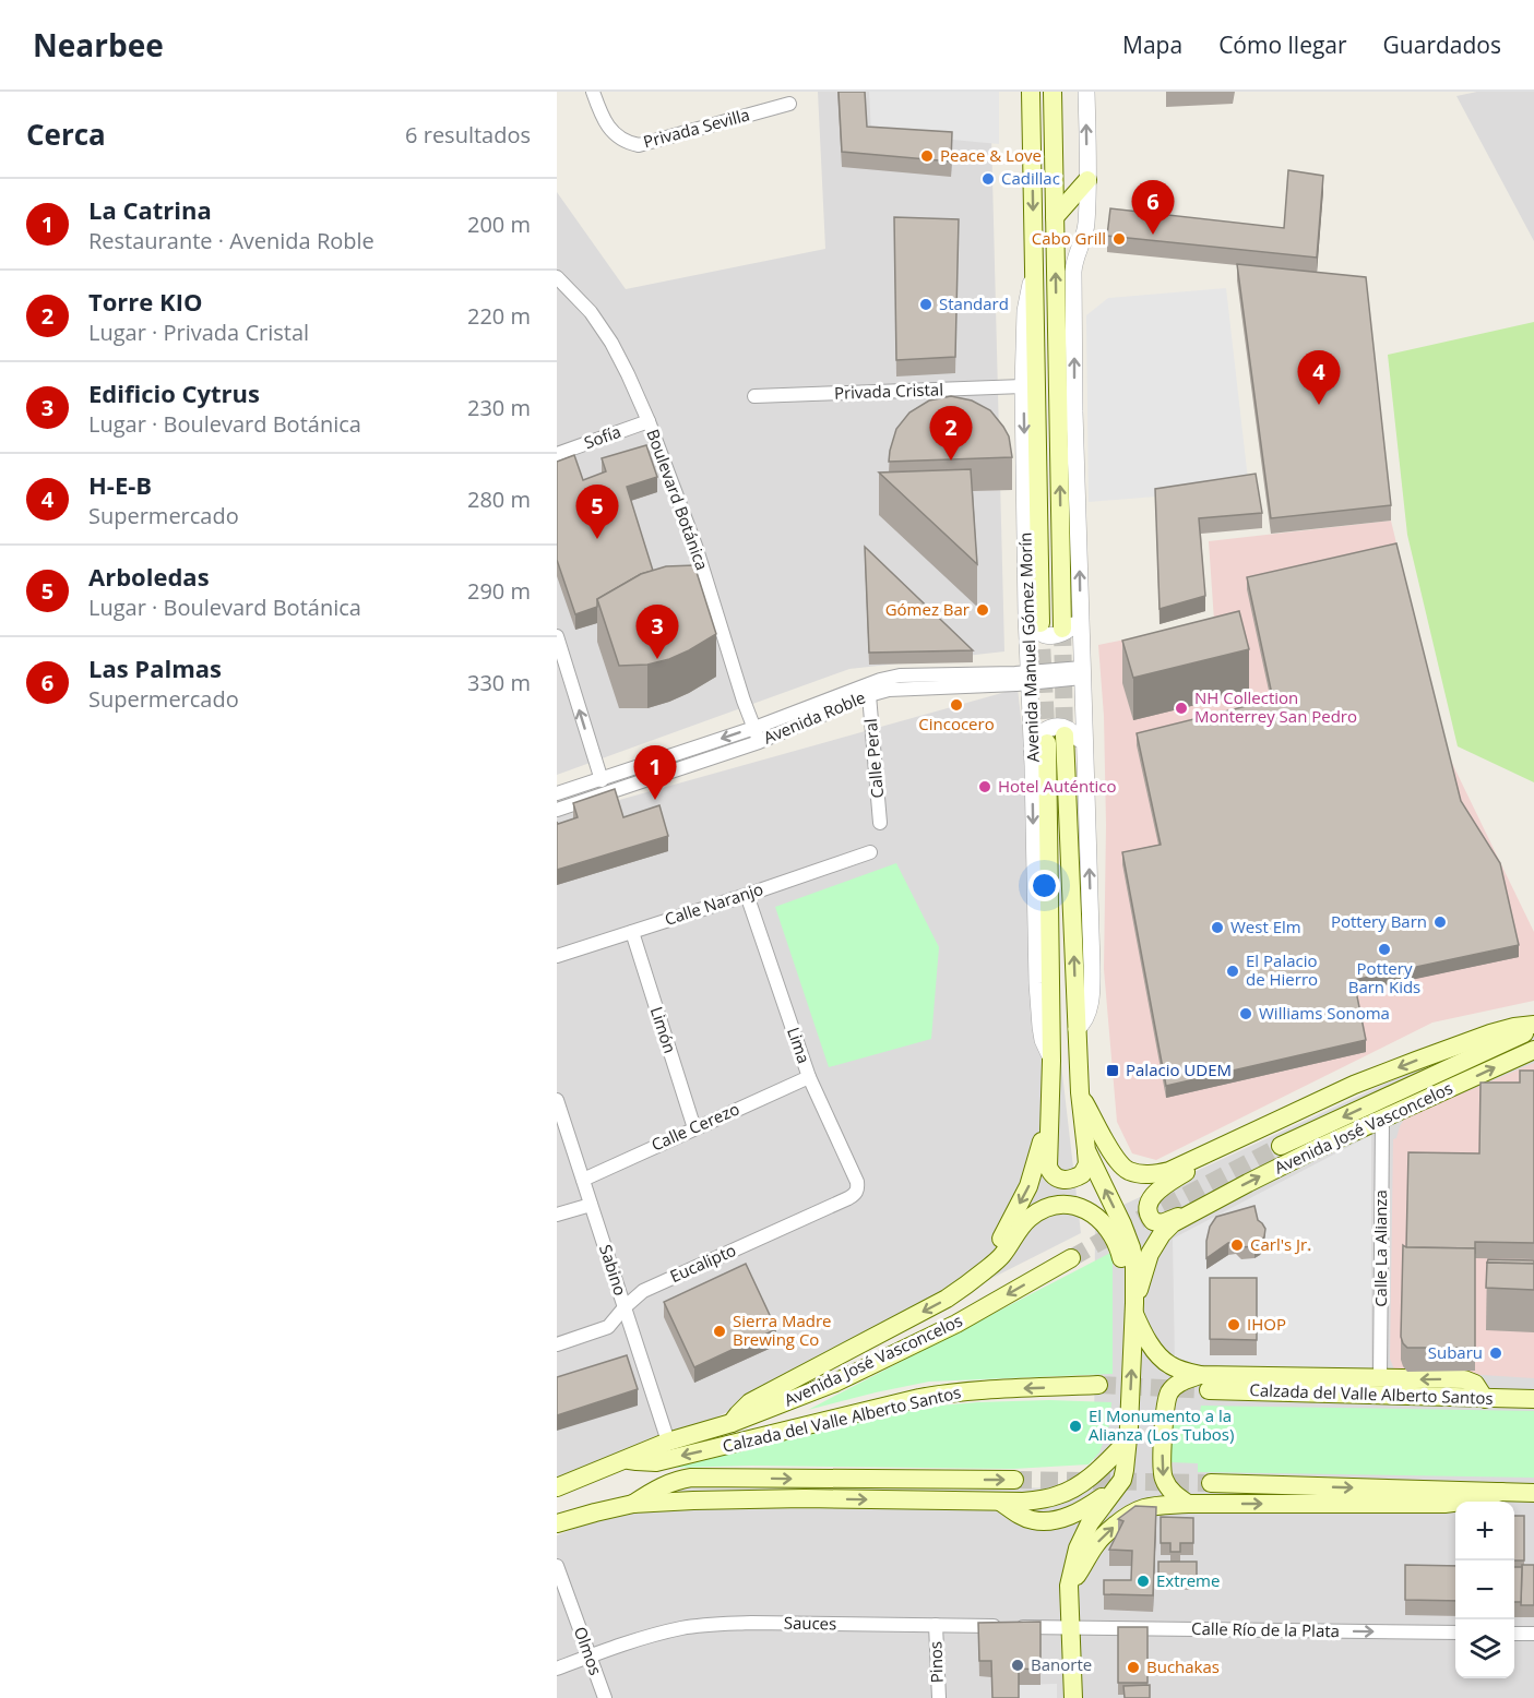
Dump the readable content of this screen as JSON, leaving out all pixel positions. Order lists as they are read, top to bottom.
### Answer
{
  "streets": {
    "main road": ["Avenida Manuel Gómez Morín", "Avenida José Vasconcelos", "Calzada del Valle Alberto Santos"],
    "street": [
      "Privada Sevilla",
      "Privada Cristal",
      "Sofía",
      "Boulevard Botánica",
      "Avenida Roble",
      "Calle Peral",
      "Calle Naranjo",
      "Limón",
      "Lima",
      "Calle Cerezo",
      "Calle La Alianza",
      "Eucalipto",
      "Sabino",
      "Sauces",
      "Calle Río de la Plata",
      "Olmos",
      "Pinos"
    ]
  },
  "crossings": [
    ["Privada Cristal", "Avenida Manuel Gómez Morín"],
    ["Sofía", "Boulevard Botánica"],
    ["Boulevard Botánica", "Avenida Roble"],
    ["Avenida Manuel Gómez Morín", "Avenida Roble"],
    ["Avenida Manuel Gómez Morín", "Sauces"],
    ["Avenida Manuel Gómez Morín", "Calle Río de la Plata"],
    ["Avenida Roble", "Calle Peral"],
    ["Calle Naranjo", "Limón"],
    ["Calle Naranjo", "Lima"],
    ["Limón", "Calle Cerezo"],
    ["Lima", "Calle Cerezo"],
    ["Lima", "Eucalipto"],
    ["Calle Cerezo", "Sabino"],
    ["Avenida José Vasconcelos", "Calle La Alianza"],
    ["Avenida José Vasconcelos", "Sabino"],
    ["Avenida José Vasconcelos", "Calzada del Valle Alberto Santos"],
    ["Eucalipto", "Sabino"],
    ["Sauces", "Calle Río de la Plata"],
    ["Sauces", "Olmos"],
    ["Sauces", "Pinos"]
  ],
  "one_way": ["Calle Río de la Plata"],
  "places": {
    "other": [
      "Peace & Love",
      "Cadillac",
      "Cabo Grill",
      "Standard",
      "Gómez Bar",
      "Cincocero",
      "NH Collection Monterrey San Pedro",
      "Hotel Auténtico",
      "Pottery Barn",
      "West Elm",
      "Pottery Barn Kids",
      "El Palacio de Hierro",
      "Williams Sonoma",
      "Carl's Jr.",
      "IHOP",
      "Sierra Madre Brewing Co",
      "Subaru",
      "El Monumento a la Alianza (Los Tubos)",
      "Extreme",
      "Banorte",
      "Buchakas"
    ],
    "transit": ["Palacio UDEM"]
  },
  "page": {
    "header": "Nearbee",
    "nav": ["Mapa", "Cómo llegar", "Guardados"],
    "heading": ["Cerca", "6 resultados"],
    "list": [
      {
        "mark": "1",
        "name": "La Catrina",
        "note": "Restaurante · Avenida Roble",
        "value": "200 m"
      },
      {
        "mark": "2",
        "name": "Torre KIO",
        "note": "Lugar · Privada Cristal",
        "value": "220 m"
      },
      {
        "mark": "3",
        "name": "Edificio Cytrus",
        "note": "Lugar · Boulevard Botánica",
        "value": "230 m"
      },
      {
        "mark": "4",
        "name": "H-E-B",
        "note": "Supermercado",
        "value": "280 m"
      },
      {
        "mark": "5",
        "name": "Arboledas",
        "note": "Lugar · Boulevard Botánica",
        "value": "290 m"
      },
      {
        "mark": "6",
        "name": "Las Palmas",
        "note": "Supermercado",
        "value": "330 m"
      }
    ],
    "pins": [
      "6",
      "4",
      "2",
      "5",
      "3",
      "1"
    ],
    "map_buttons": ["+", "−"]
  }
}
